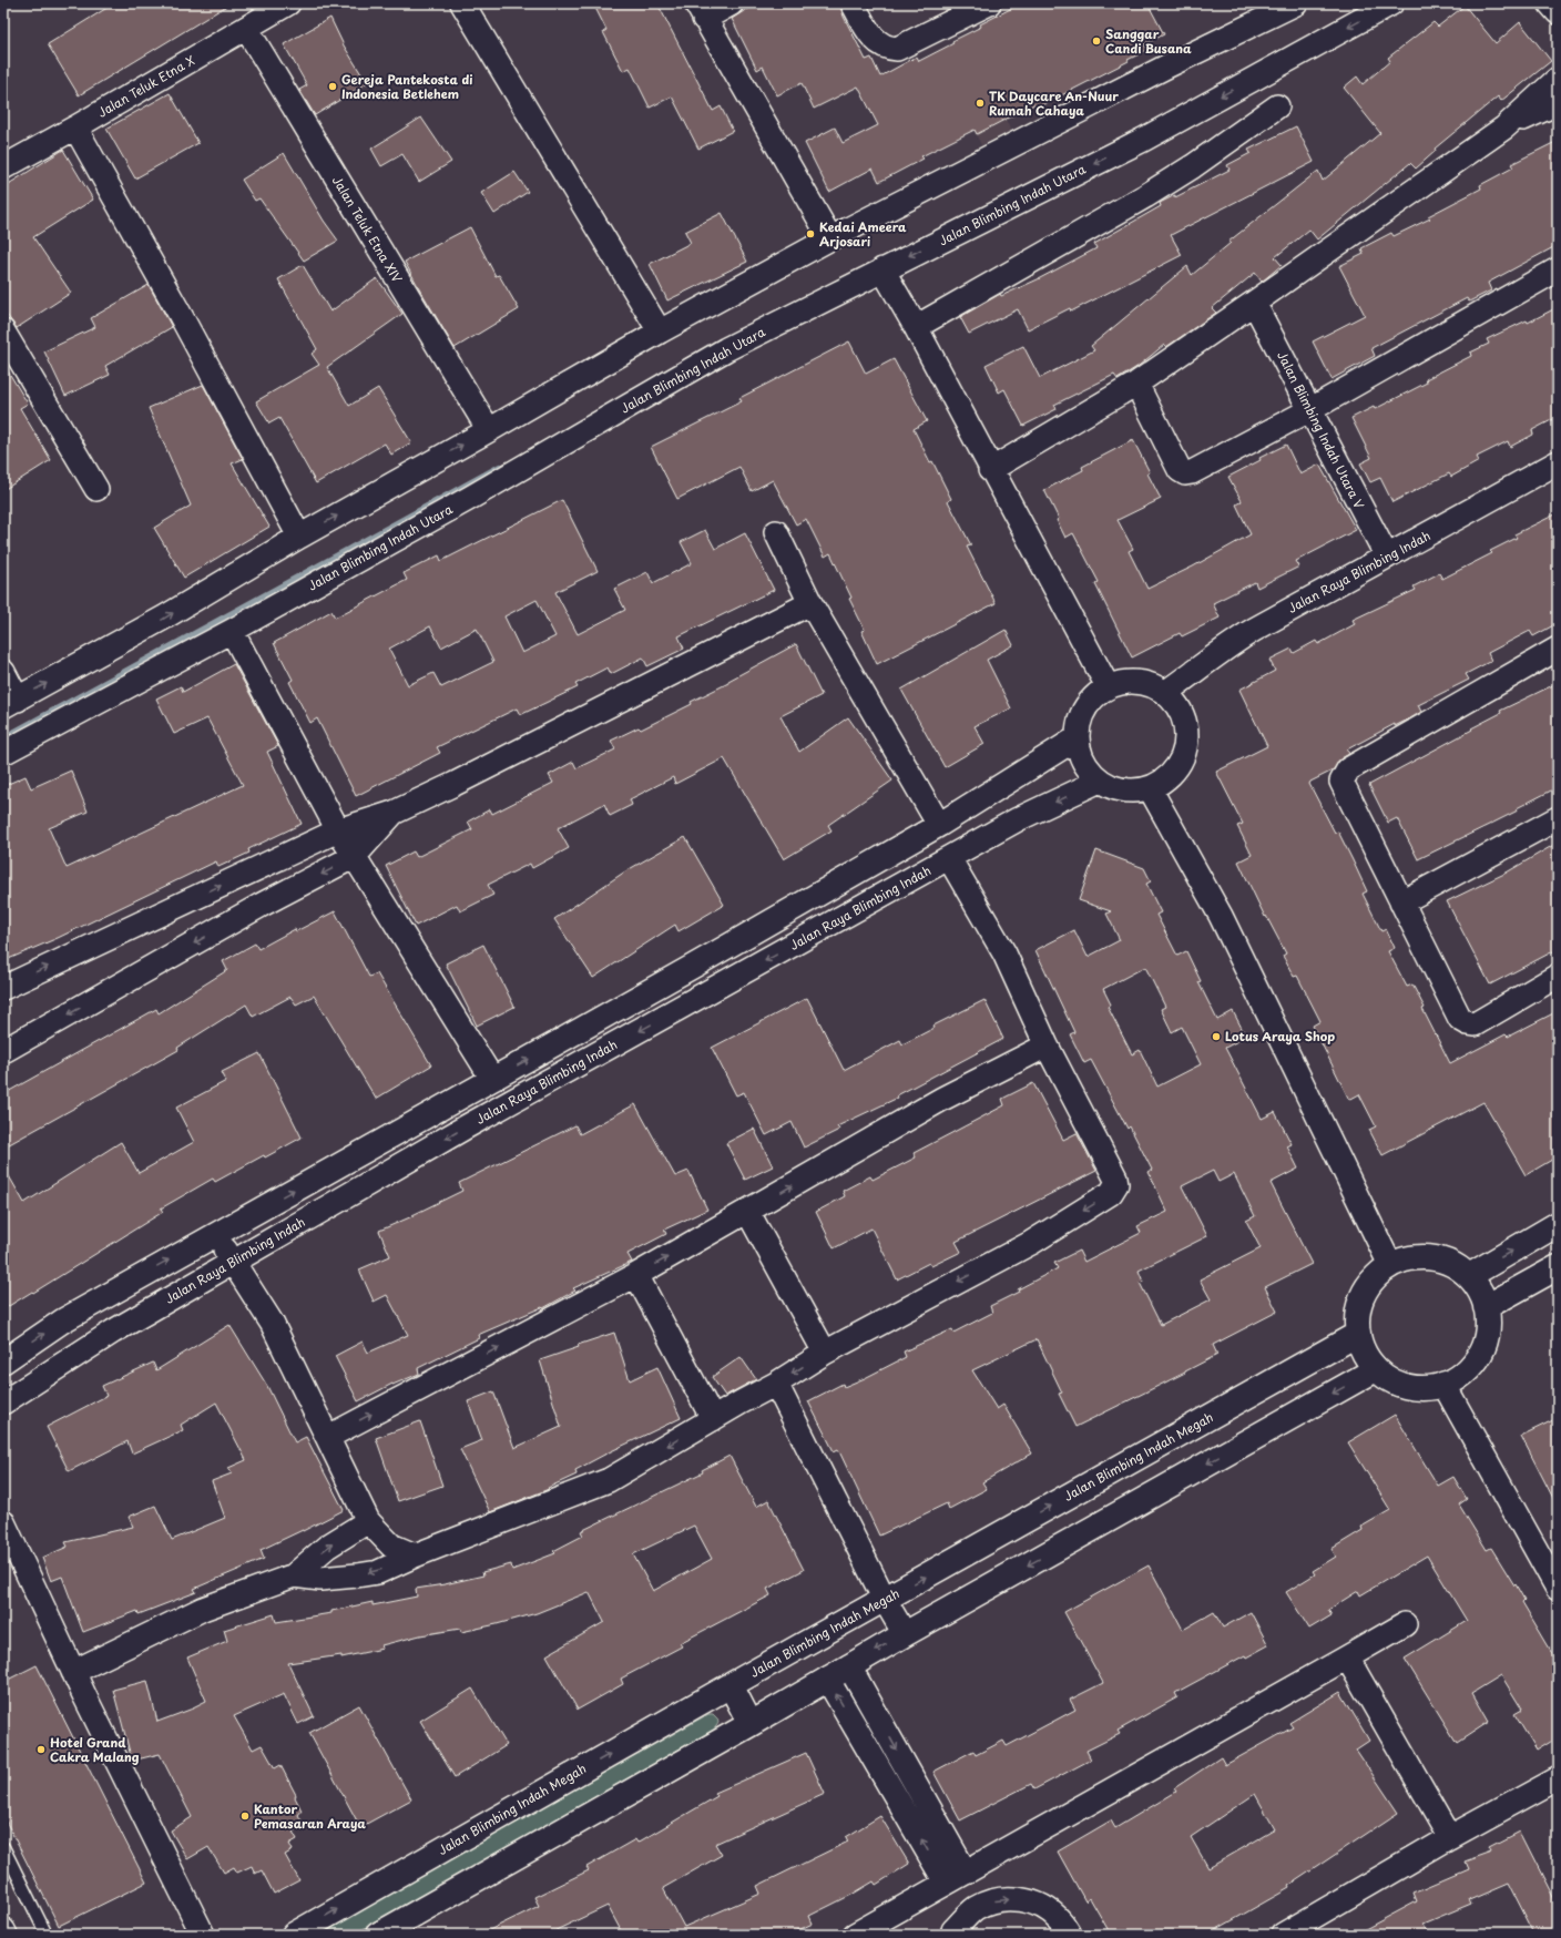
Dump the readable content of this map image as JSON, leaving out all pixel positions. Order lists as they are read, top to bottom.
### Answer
{
  "streets": {
    "street": [
      "Jalan Teluk Etna X",
      "Jalan Blimbing Indah Utara",
      "Jalan Teluk Etna XIV",
      "Jalan Blimbing Indah Utara V",
      "Jalan Raya Blimbing Indah",
      "Jalan Blimbing Indah Megah"
    ]
  },
  "crossings": [
    ["Jalan Teluk Etna X", "Jalan Teluk Etna XIV"],
    ["Jalan Blimbing Indah Utara V", "Jalan Raya Blimbing Indah"]
  ],
  "places": [
    "Sanggar Candi Busana",
    "Gereja Pantekosta di Indonesia Betlehem",
    "TK Daycare An-Nuur Rumah Cahaya",
    "Kedai Ameera Arjosari",
    "Lotus Araya Shop",
    "Hotel Grand Cakra Malang",
    "Kantor Pemasaran Araya"
  ]
}
